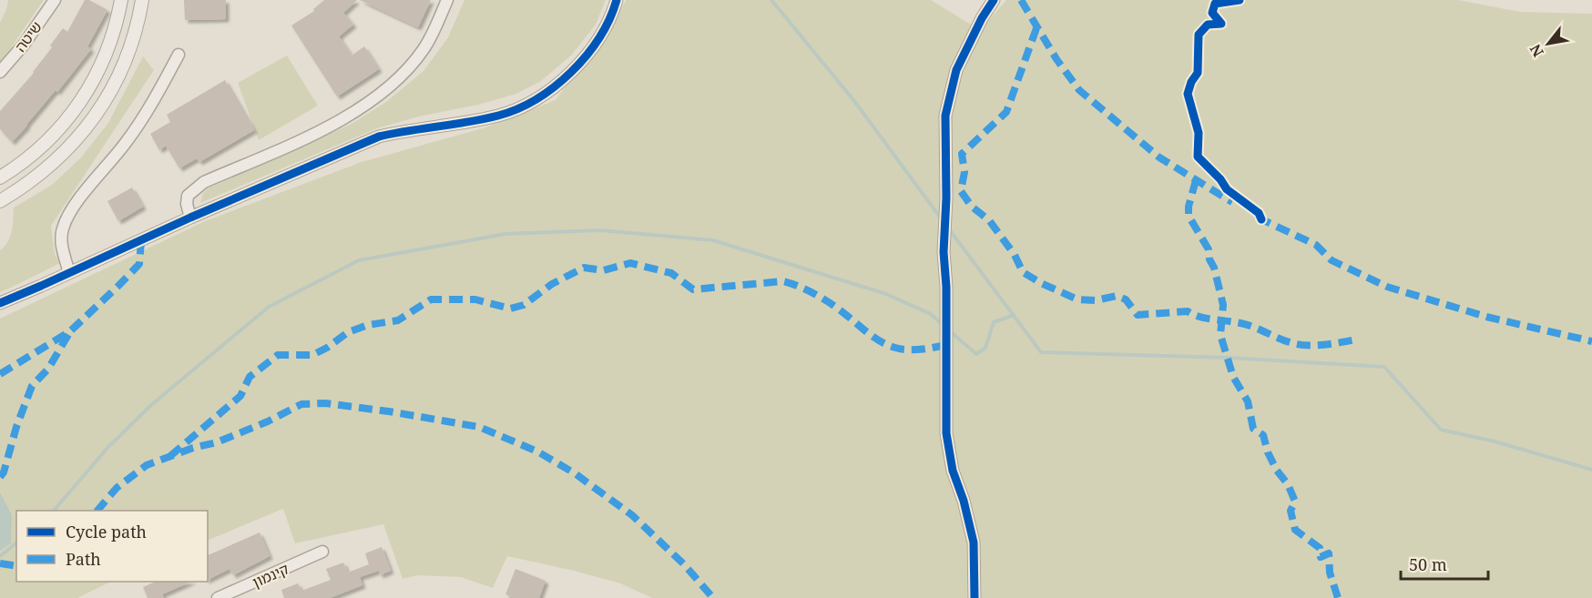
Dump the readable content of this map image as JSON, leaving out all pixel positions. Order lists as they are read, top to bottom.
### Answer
{
  "streets": {
    "street": ["שיטה", "קינמון"]
  },
  "legend": ["Cycle path", "Path"],
  "scale_bar": "50 m",
  "north": "bottom left"
}
